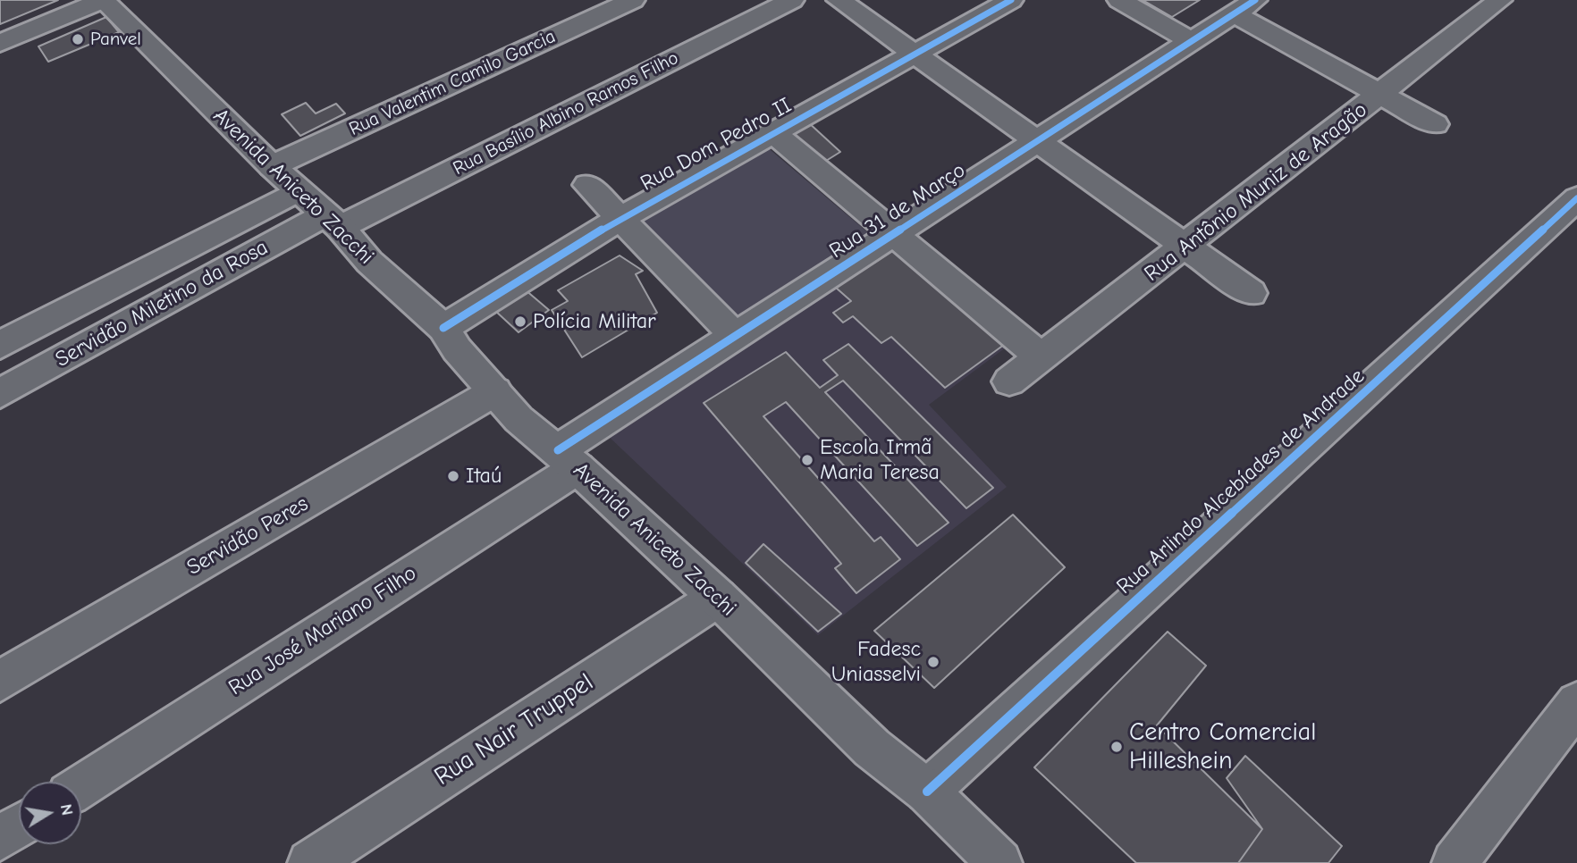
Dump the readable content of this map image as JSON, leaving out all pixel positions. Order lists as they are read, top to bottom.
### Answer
{
  "streets": {
    "street": [
      "Rua Valentim Camilo Garcia",
      "Rua Basílio Albino Ramos Filho",
      "Rua Dom Pedro II",
      "Avenida Aniceto Zacchi",
      "Rua Antônio Muniz de Aragão",
      "Rua 31 de Março",
      "Servidão Miletino da Rosa",
      "Rua Arlindo Alcebíades de Andrade",
      "Servidão Peres",
      "Rua José Mariano Filho",
      "Rua Nair Truppel"
    ]
  },
  "crossings": [
    ["Rua Valentim Camilo Garcia", "Avenida Aniceto Zacchi"],
    ["Rua Basílio Albino Ramos Filho", "Avenida Aniceto Zacchi"],
    ["Rua Basílio Albino Ramos Filho", "Servidão Miletino da Rosa"],
    ["Rua Dom Pedro II", "Avenida Aniceto Zacchi"],
    ["Avenida Aniceto Zacchi", "Rua 31 de Março"],
    ["Avenida Aniceto Zacchi", "Servidão Miletino da Rosa"],
    ["Avenida Aniceto Zacchi", "Rua Arlindo Alcebíades de Andrade"],
    ["Avenida Aniceto Zacchi", "Servidão Peres"],
    ["Avenida Aniceto Zacchi", "Rua José Mariano Filho"],
    ["Avenida Aniceto Zacchi", "Rua Nair Truppel"],
    ["Rua 31 de Março", "Rua José Mariano Filho"]
  ],
  "places": [
    "Panvel",
    "Polícia Militar",
    "Escola Irmã Maria Teresa",
    "Itaú",
    "Fadesc Uniasselvi",
    "Centro Comercial Hilleshein"
  ],
  "north": "right"
}
